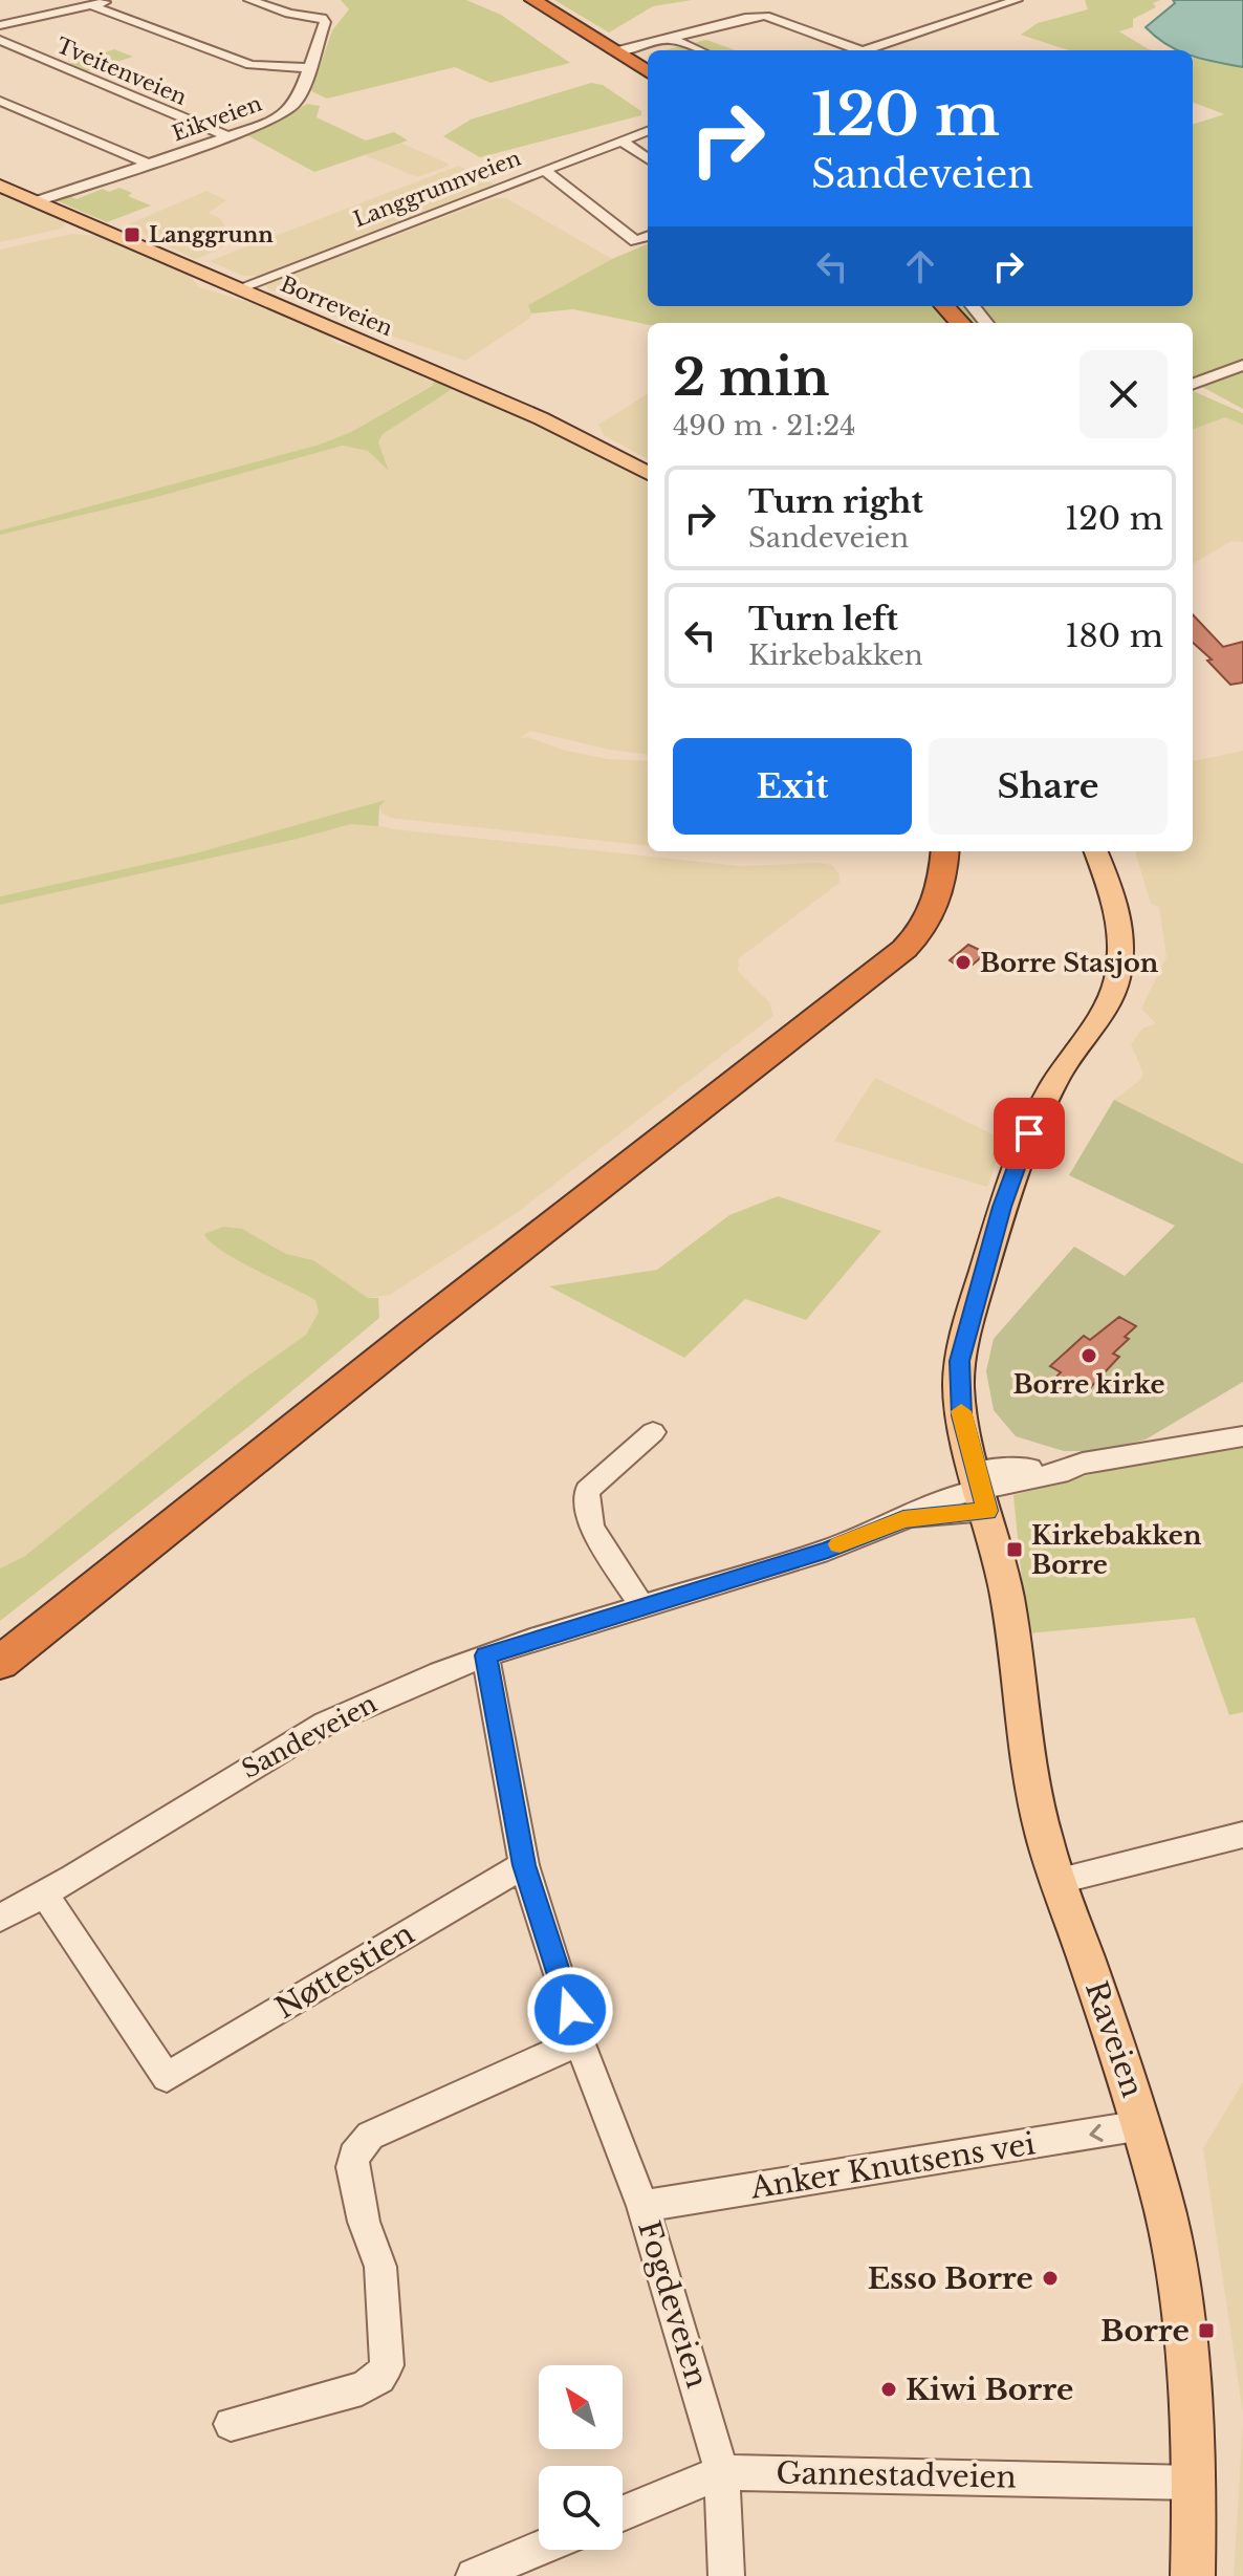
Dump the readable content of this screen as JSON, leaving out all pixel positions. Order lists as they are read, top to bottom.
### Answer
{
  "streets": {
    "main road": ["Borreveien", "Raveien"],
    "street": [
      "Tveitenveien",
      "Eikveien",
      "Langgrunnveien",
      "Sandeveien",
      "Nøttestien",
      "Anker Knutsens vei",
      "Fogdeveien",
      "Gannestadveien"
    ]
  },
  "crossings": [
    ["Tveitenveien", "Eikveien"],
    ["Eikveien", "Borreveien"],
    ["Langgrunnveien", "Borreveien"],
    ["Sandeveien", "Nøttestien"],
    ["Sandeveien", "Raveien"],
    ["Sandeveien", "Fogdeveien"],
    ["Nøttestien", "Fogdeveien"],
    ["Raveien", "Anker Knutsens vei"],
    ["Raveien", "Gannestadveien"],
    ["Anker Knutsens vei", "Fogdeveien"],
    ["Fogdeveien", "Gannestadveien"]
  ],
  "one_way": ["Anker Knutsens vei"],
  "places": {
    "transit": ["Langgrunn", "Kirkebakken Borre", "Borre"],
    "other": [
      "Borre Stasjon",
      "Borre kirke",
      "Esso Borre",
      "Kiwi Borre"
    ]
  },
  "north": "top left",
  "page": {
    "turn": ["120 m", "Sandeveien"],
    "heading": ["2 min", "490 m · 21:24"],
    "list": [
      {
        "name": "Turn right",
        "note": "Sandeveien",
        "value": "120 m"
      },
      {
        "name": "Turn left",
        "note": "Kirkebakken",
        "value": "180 m"
      }
    ],
    "buttons": ["Exit", "Share"]
  }
}
